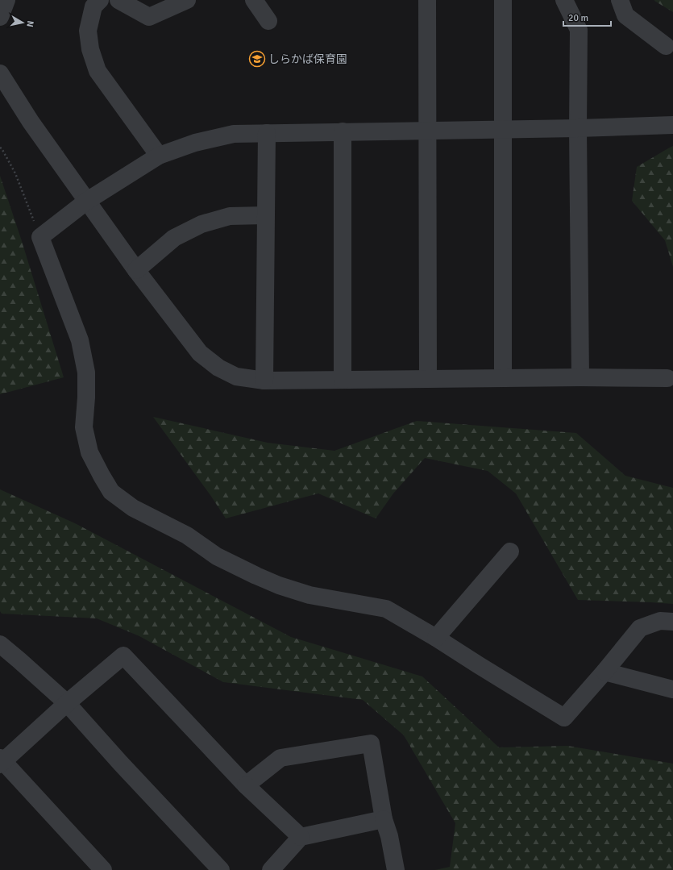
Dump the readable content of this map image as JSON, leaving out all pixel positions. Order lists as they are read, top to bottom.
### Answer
{
  "places": {
    "school or university": ["しらかば保育園"]
  },
  "scale_bar": "20 m",
  "north": "right"
}
